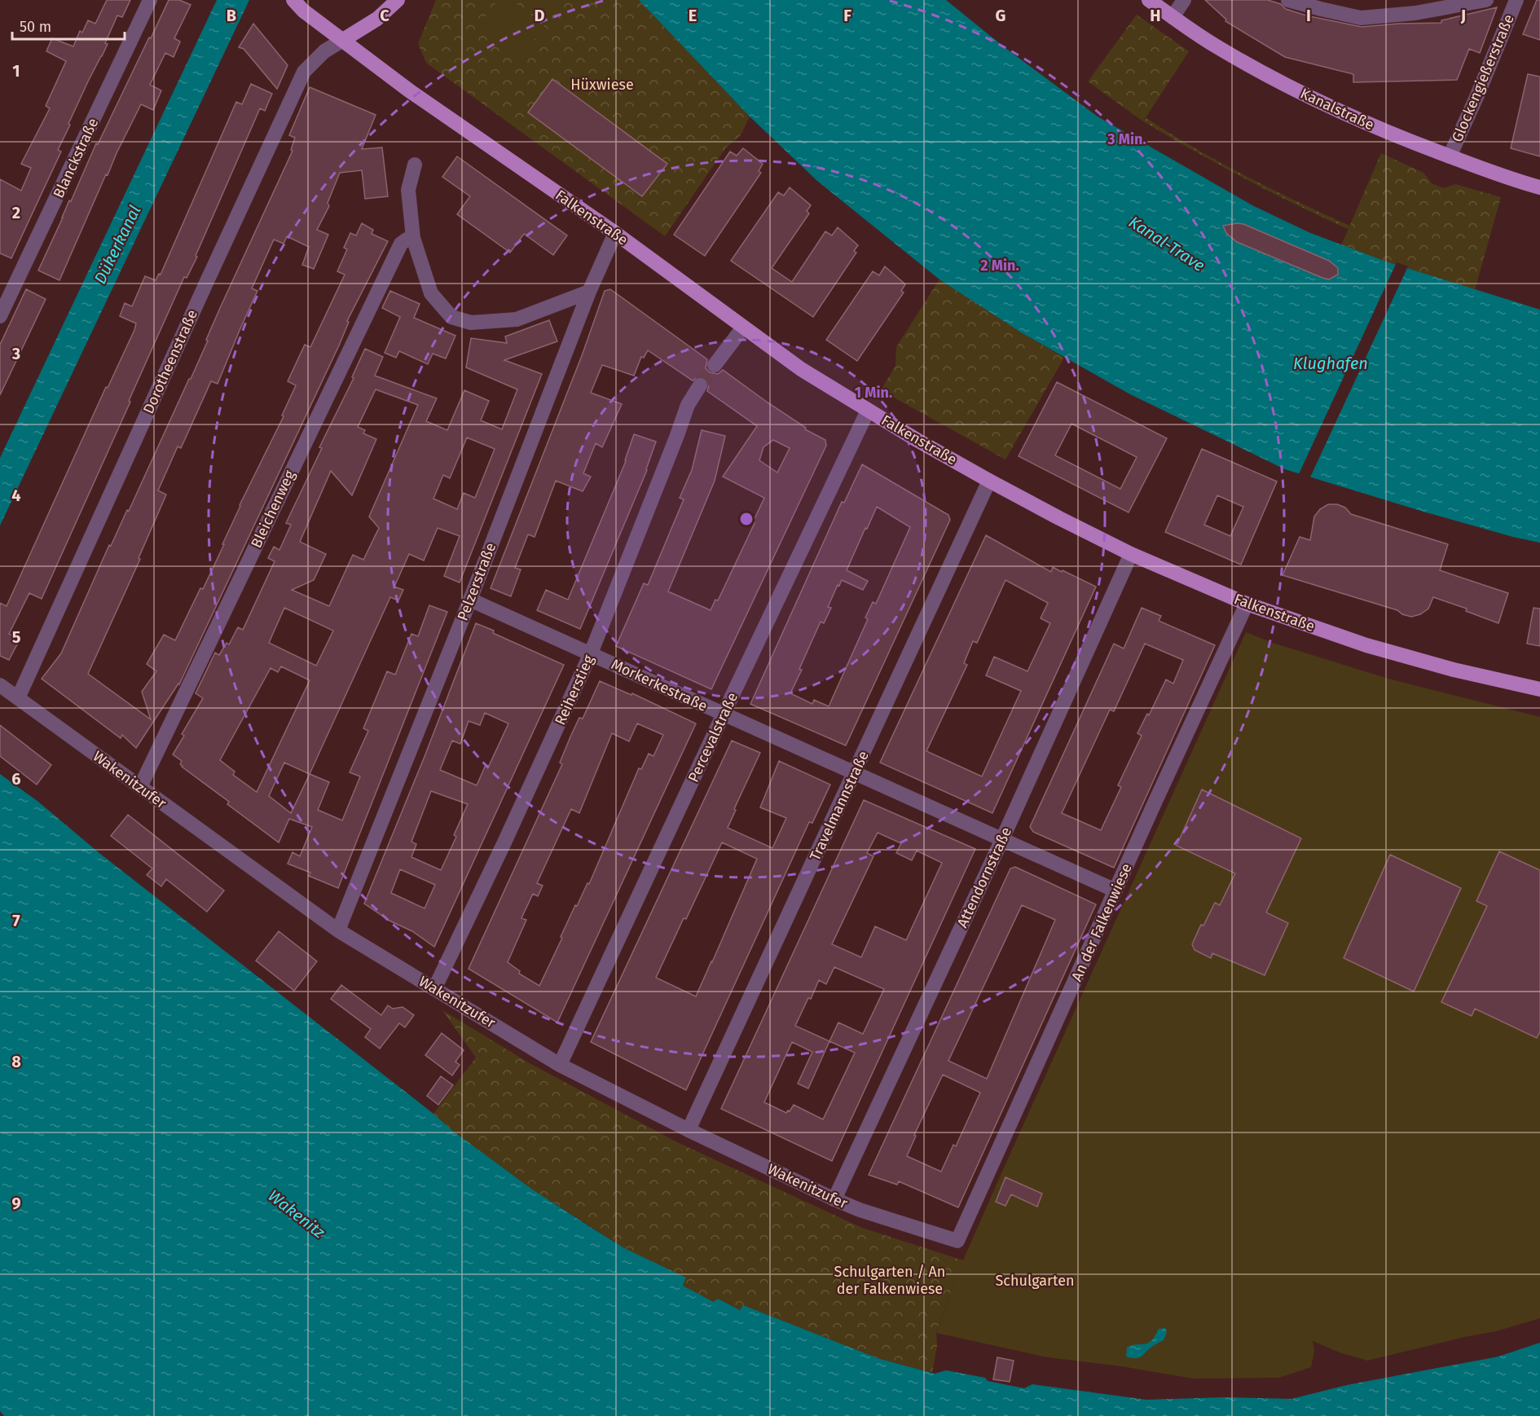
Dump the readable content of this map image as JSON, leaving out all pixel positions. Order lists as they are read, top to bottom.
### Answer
{
  "streets": {
    "main road": ["Kanalstraße", "Falkenstraße"],
    "street": [
      "Glockengießerstraße",
      "Blanckstraße",
      "Dorotheenstraße",
      "Bleichenweg",
      "Pelzerstraße",
      "Morkerkestraße",
      "Reiherstieg",
      "Percevalstraße",
      "Wakenitzufer",
      "Travelmannstraße",
      "Attendornstraße",
      "An der Falkenwiese"
    ]
  },
  "crossings": [
    ["Glockengießerstraße", "Kanalstraße"],
    ["Falkenstraße", "Dorotheenstraße"],
    ["Falkenstraße", "Pelzerstraße"],
    ["Falkenstraße", "Percevalstraße"],
    ["Falkenstraße", "Travelmannstraße"],
    ["Falkenstraße", "Attendornstraße"],
    ["Falkenstraße", "An der Falkenwiese"],
    ["Dorotheenstraße", "Wakenitzufer"],
    ["Bleichenweg", "Wakenitzufer"],
    ["Pelzerstraße", "Morkerkestraße"],
    ["Pelzerstraße", "Wakenitzufer"],
    ["Morkerkestraße", "Reiherstieg"],
    ["Morkerkestraße", "Percevalstraße"],
    ["Morkerkestraße", "Travelmannstraße"],
    ["Morkerkestraße", "Attendornstraße"],
    ["Morkerkestraße", "An der Falkenwiese"],
    ["Reiherstieg", "Wakenitzufer"],
    ["Percevalstraße", "Wakenitzufer"],
    ["Wakenitzufer", "Travelmannstraße"],
    ["Wakenitzufer", "Attendornstraße"],
    ["Wakenitzufer", "An der Falkenwiese"]
  ],
  "water": [
    "Kanal-Trave",
    "Dükerkanal",
    "Klughafen",
    "Wakenitz"
  ],
  "parks": ["Hüxwiese", "Schulgarten / An der Falkenwiese", "Schulgarten"],
  "scale_bar": "50 m",
  "grid": {
    "columns": [
      "B",
      "C",
      "D",
      "E",
      "F",
      "G",
      "H",
      "I",
      "J"
    ],
    "rows": [
      "1",
      "2",
      "3",
      "4",
      "5",
      "6",
      "7",
      "8",
      "9"
    ]
  },
  "rings": ["3 Min.", "2 Min.", "1 Min."]
}
